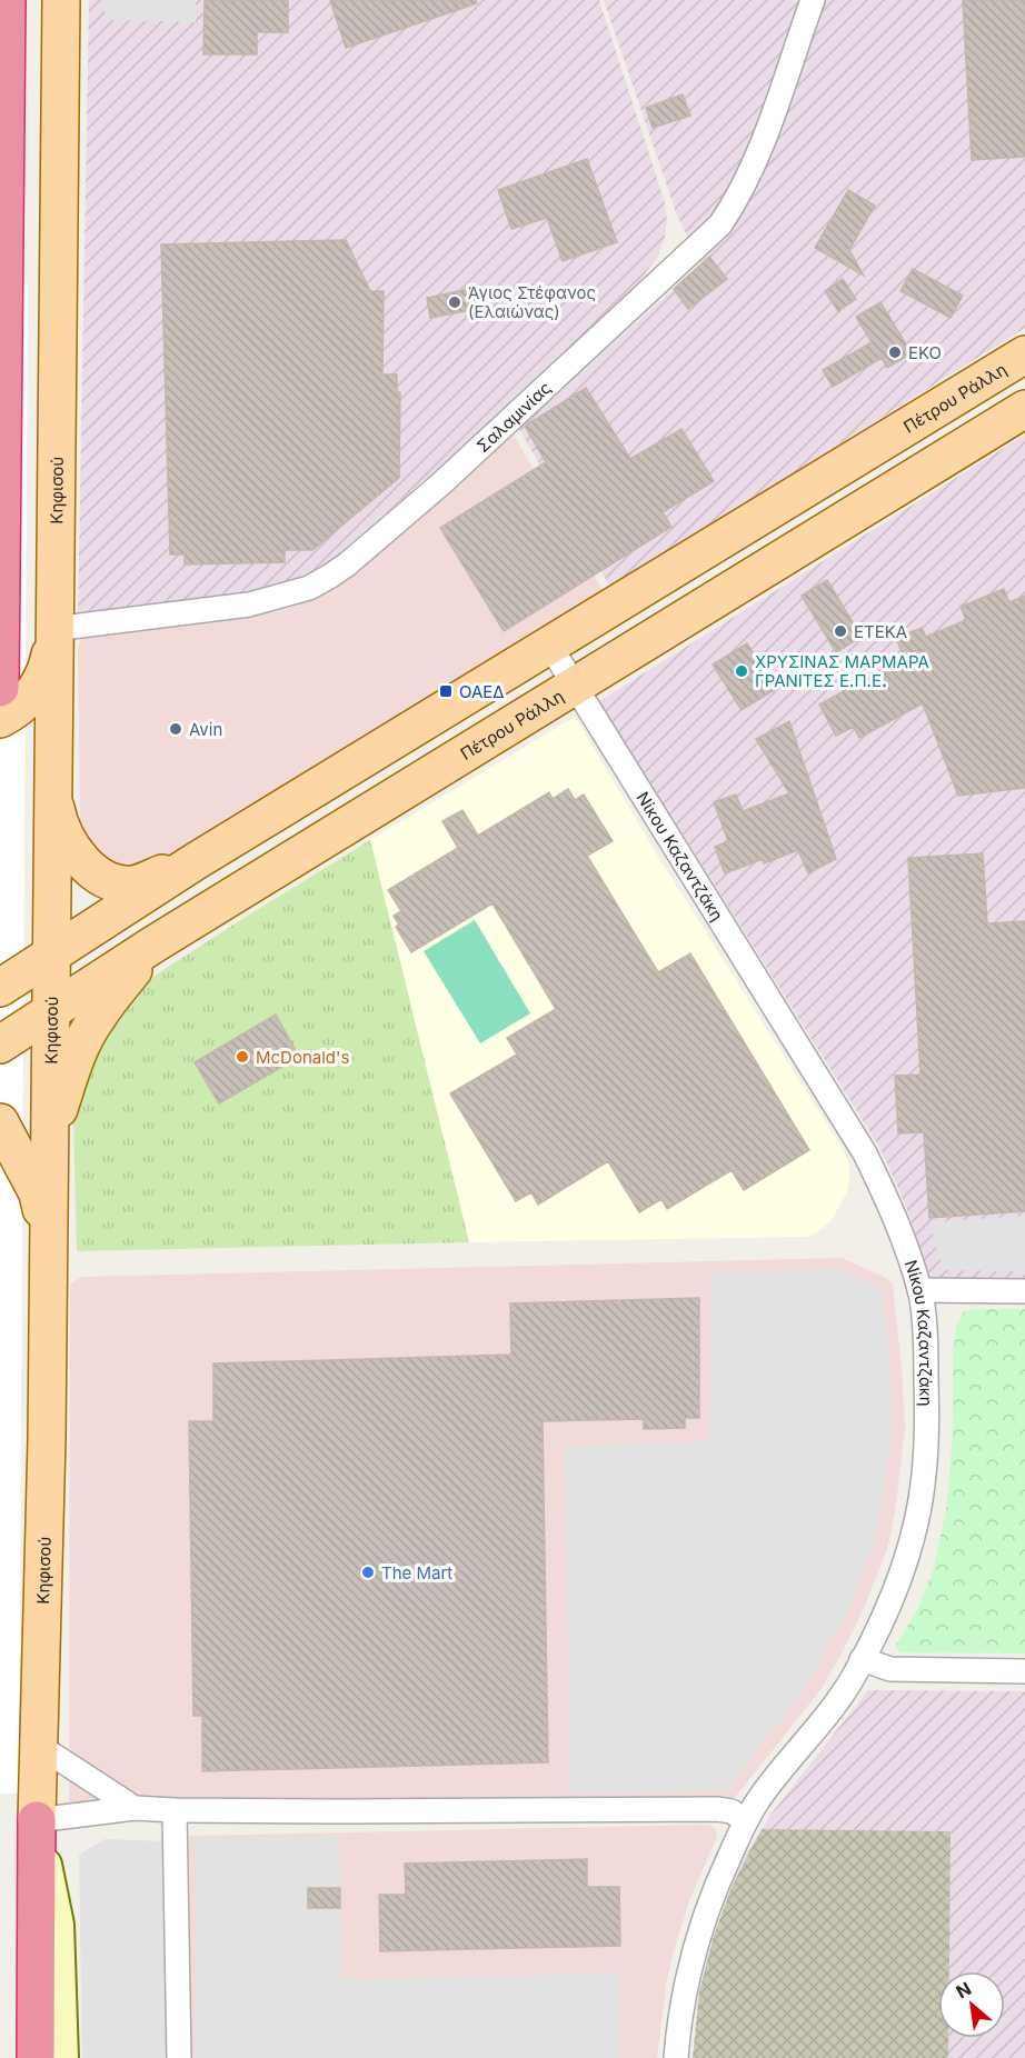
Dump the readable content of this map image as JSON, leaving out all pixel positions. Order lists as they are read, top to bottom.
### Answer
{
  "streets": {
    "main road": ["Πέτρου Ράλλη", "Κηφισού"],
    "street": ["Σαλαμινίας", "Νίκου Καζαντζάκη"]
  },
  "crossings": [
    ["Πέτρου Ράλλη", "Κηφισού"],
    ["Πέτρου Ράλλη", "Νίκου Καζαντζάκη"],
    ["Σαλαμινίας", "Κηφισού"]
  ],
  "places": {
    "other": [
      "Άγιος Στέφανος (Ελαιώνας)",
      "EKO",
      "ΕΤΕΚΑ",
      "ΧΡΥΣΙΝΑΣ ΜΑΡΜΑΡΑ ΓΡΑΝΙΤΕΣ Ε.Π.Ε.",
      "Avin",
      "McDonald's",
      "The Mart"
    ],
    "transit": ["ΟΑΕΔ"]
  },
  "north": "top left"
}
